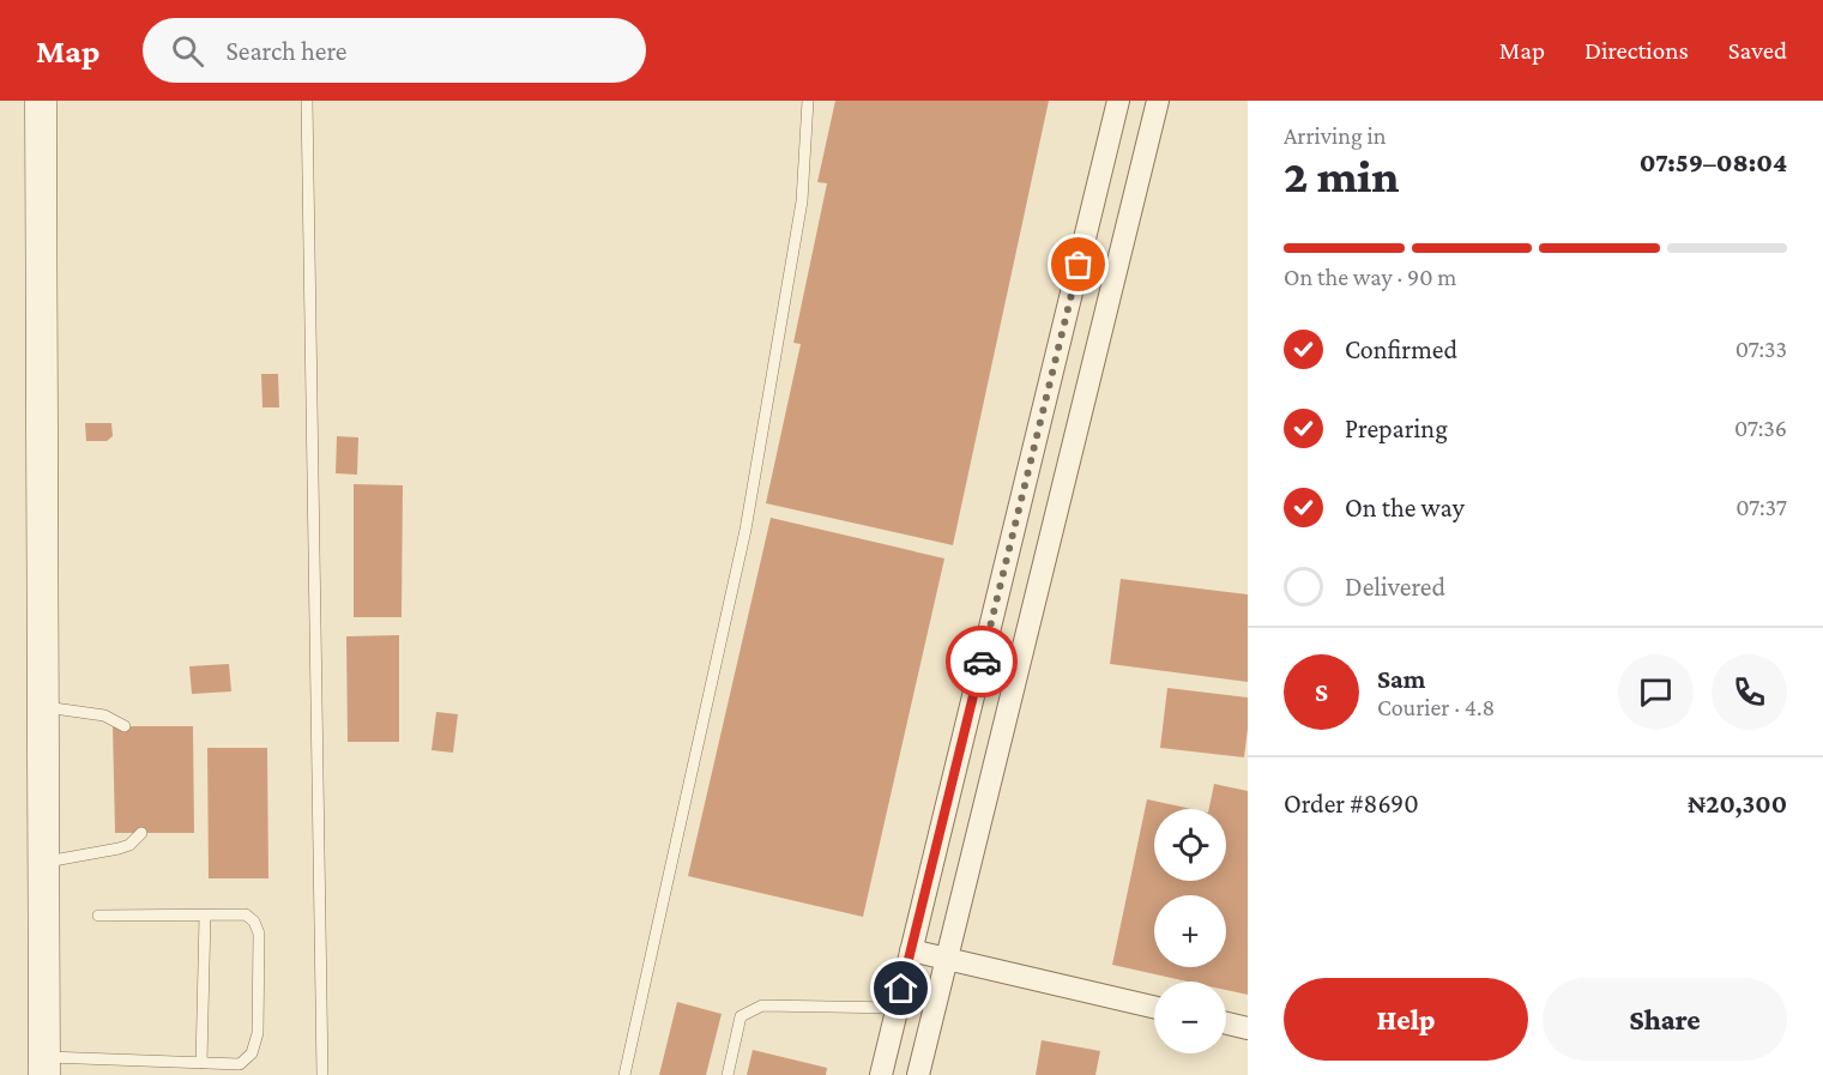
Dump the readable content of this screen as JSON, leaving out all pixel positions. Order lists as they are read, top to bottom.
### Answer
{
  "page": {
    "header": "Map",
    "search": "Search here",
    "nav": ["Map", "Directions", "Saved"],
    "heading": ["2 min", "Arriving in", "07:59–08:04"],
    "panel": [
      "Sam",
      "Courier · 4.8",
      "Order #8690",
      "₦20,300"
    ],
    "bar": "On the way · 90 m",
    "list": [
      ["Confirmed", "07:33"],
      ["Preparing", "07:36"],
      ["On the way", "07:37"],
      "Delivered"
    ],
    "round": "S",
    "map_buttons": ["+", "−"],
    "buttons": ["Help", "Share"]
  }
}
